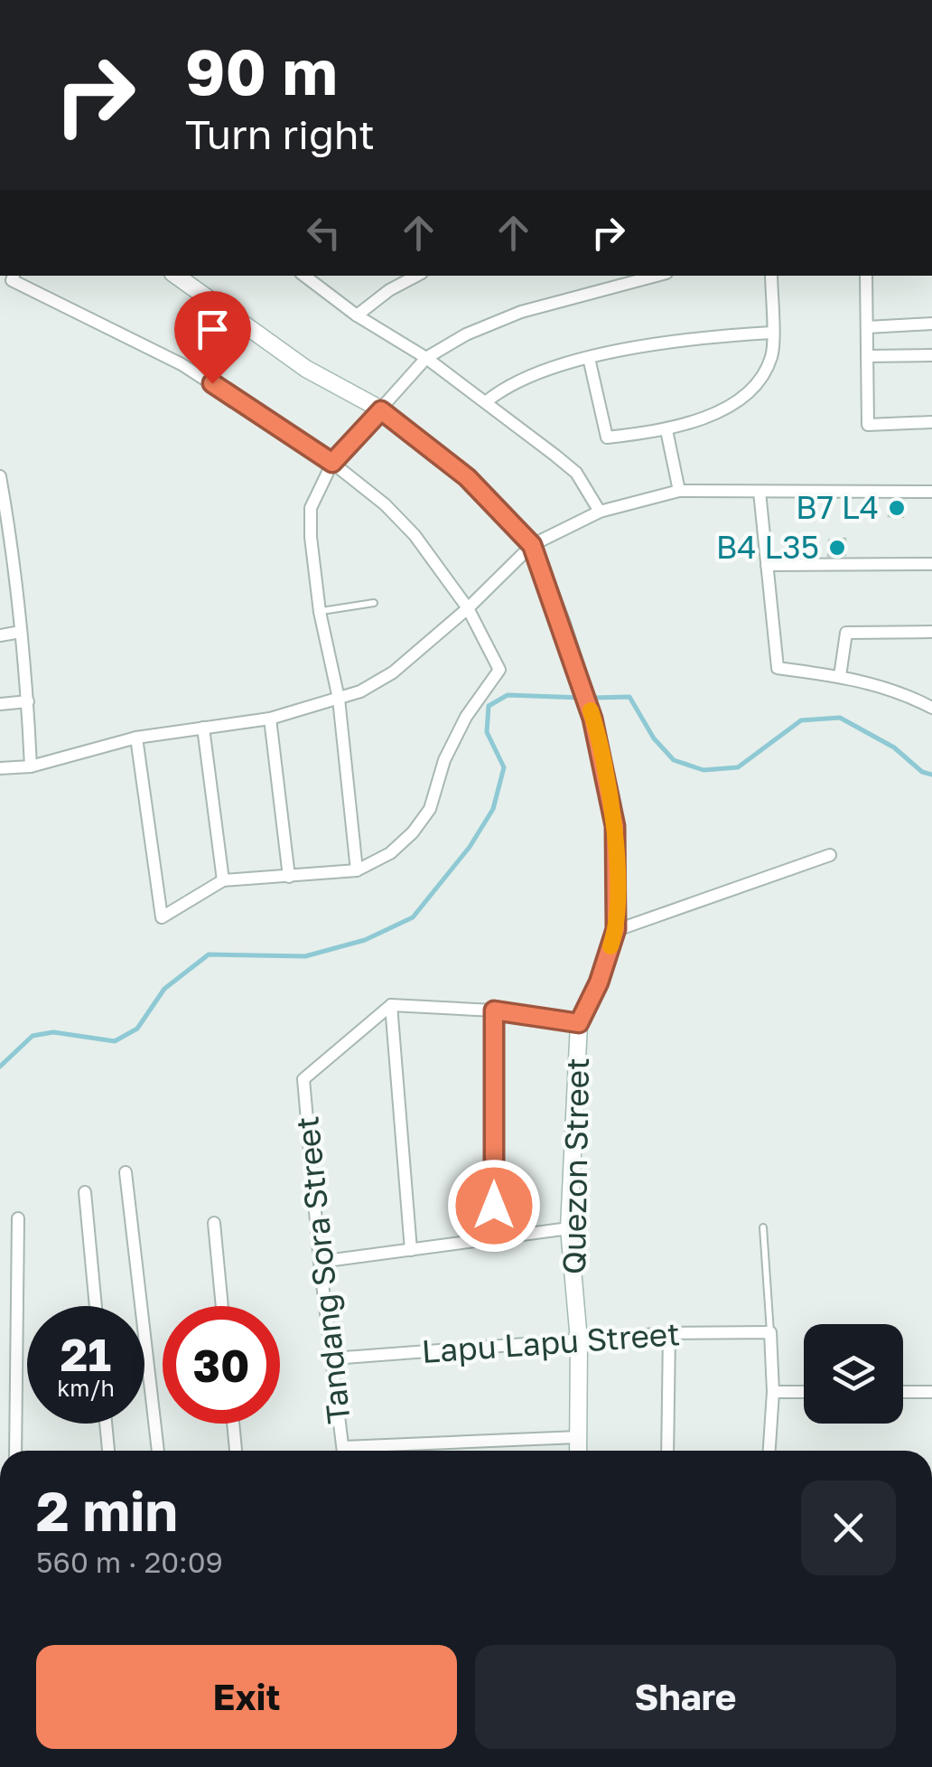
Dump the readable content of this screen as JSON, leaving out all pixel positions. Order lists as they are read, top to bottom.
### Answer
{
  "streets": {
    "street": ["Quezon Street", "Tandang Sora Street", "Lapu Lapu Street"]
  },
  "crossings": [
    ["Quezon Street", "Lapu Lapu Street"],
    ["Tandang Sora Street", "Lapu Lapu Street"]
  ],
  "places": ["B7 L4", "B4 L35"],
  "page": {
    "turn": ["90 m", "Turn right"],
    "speed": "21 km/h",
    "limit": "30",
    "heading": ["2 min", "560 m · 20:09"],
    "buttons": ["Exit", "Share"]
  }
}
